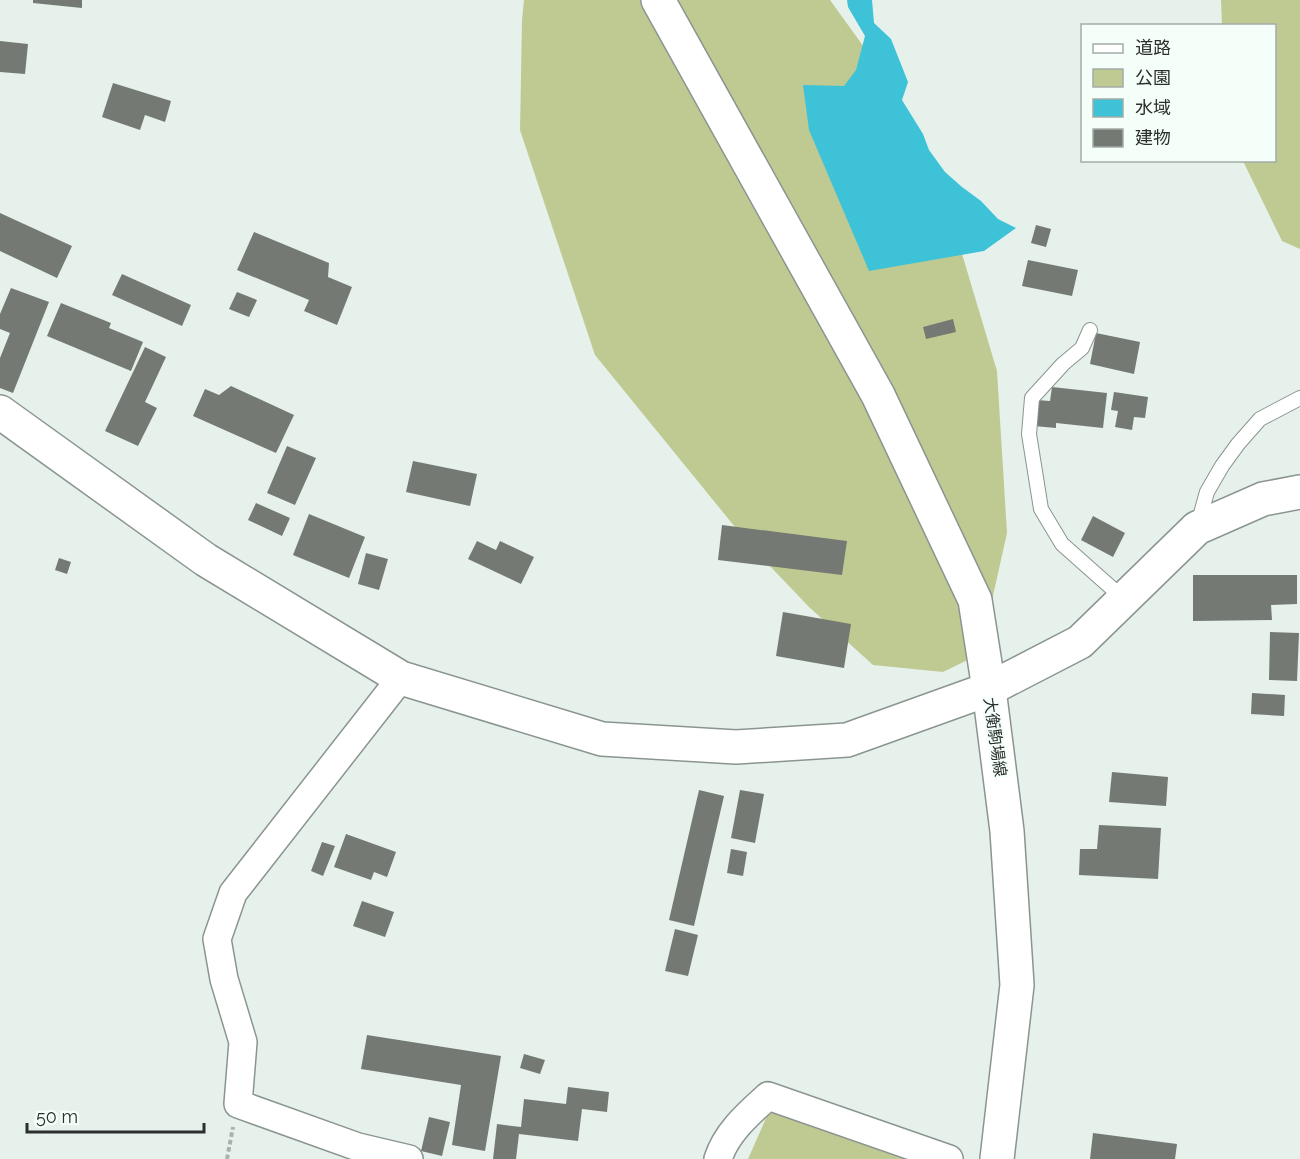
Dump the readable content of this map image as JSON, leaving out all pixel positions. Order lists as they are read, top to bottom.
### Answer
{
  "streets": {
    "street": ["大衡駒場線"]
  },
  "legend": [
    "道路",
    "公園",
    "水域",
    "建物"
  ],
  "scale_bar": "50 m"
}
